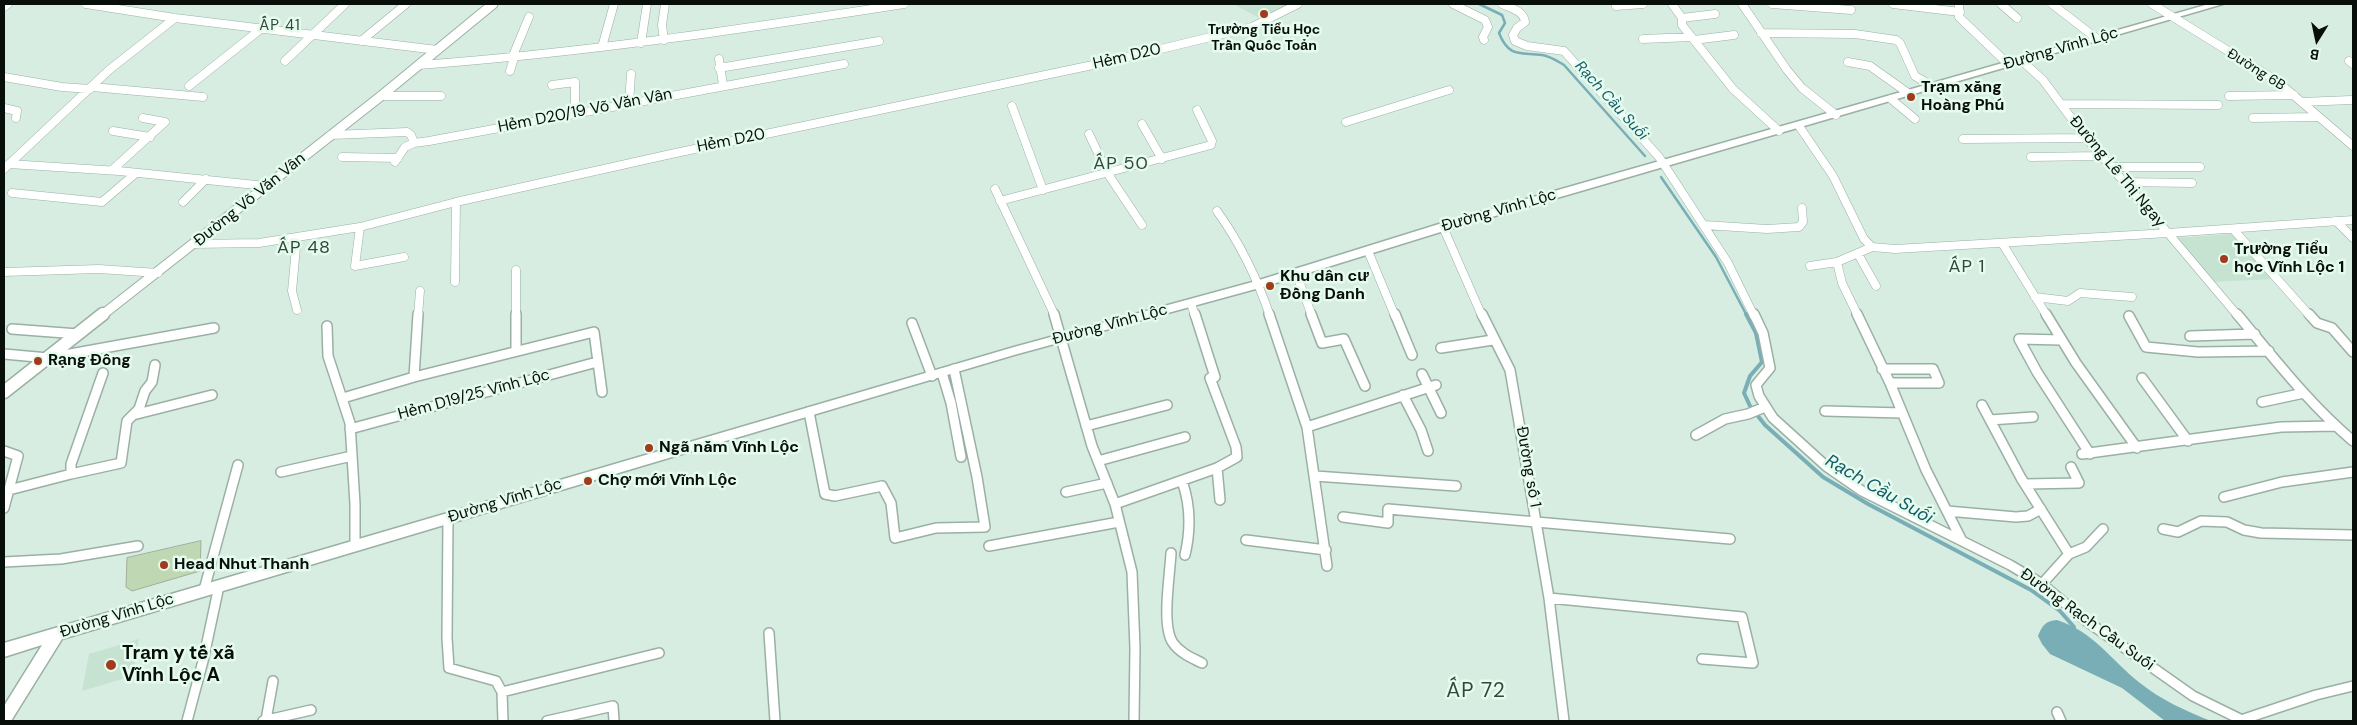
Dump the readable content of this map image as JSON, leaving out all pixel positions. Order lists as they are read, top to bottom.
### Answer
{
  "streets": {
    "main road": ["Đường Vĩnh Lộc"],
    "street": [
      "Hẻm D20",
      "Đường 6B",
      "Hẻm D20/19 Võ Văn Vân",
      "Đường Lê Thị Ngay",
      "Đường Võ Văn Vân",
      "Hẻm D19/25 Vĩnh Lộc",
      "Đường số 1",
      "Đường Rạch Cầu Suối"
    ]
  },
  "crossings": [
    ["Đường Vĩnh Lộc", "Đường 6B"],
    ["Đường Vĩnh Lộc", "Đường Lê Thị Ngay"],
    ["Đường Vĩnh Lộc", "Đường số 1"],
    ["Hẻm D20", "Đường Võ Văn Vân"]
  ],
  "districts": [
    "ẤP 41",
    "ẤP 50",
    "ẤP 48",
    "ẤP 1",
    "ẤP 72"
  ],
  "water": ["Rạch Cầu Suối"],
  "places": [
    "Trường Tiểu Học Trần Quốc Toản",
    "Trạm xăng Hoàng Phú",
    "Trường Tiểu học Vĩnh Lộc 1",
    "Khu dân cư Đồng Danh",
    "Rạng Đông",
    "Ngã năm Vĩnh Lộc",
    "Chợ mới Vĩnh Lộc",
    "Head Nhut Thanh",
    "Trạm y tế xã Vĩnh Lộc A"
  ],
  "north": "bottom"
}
